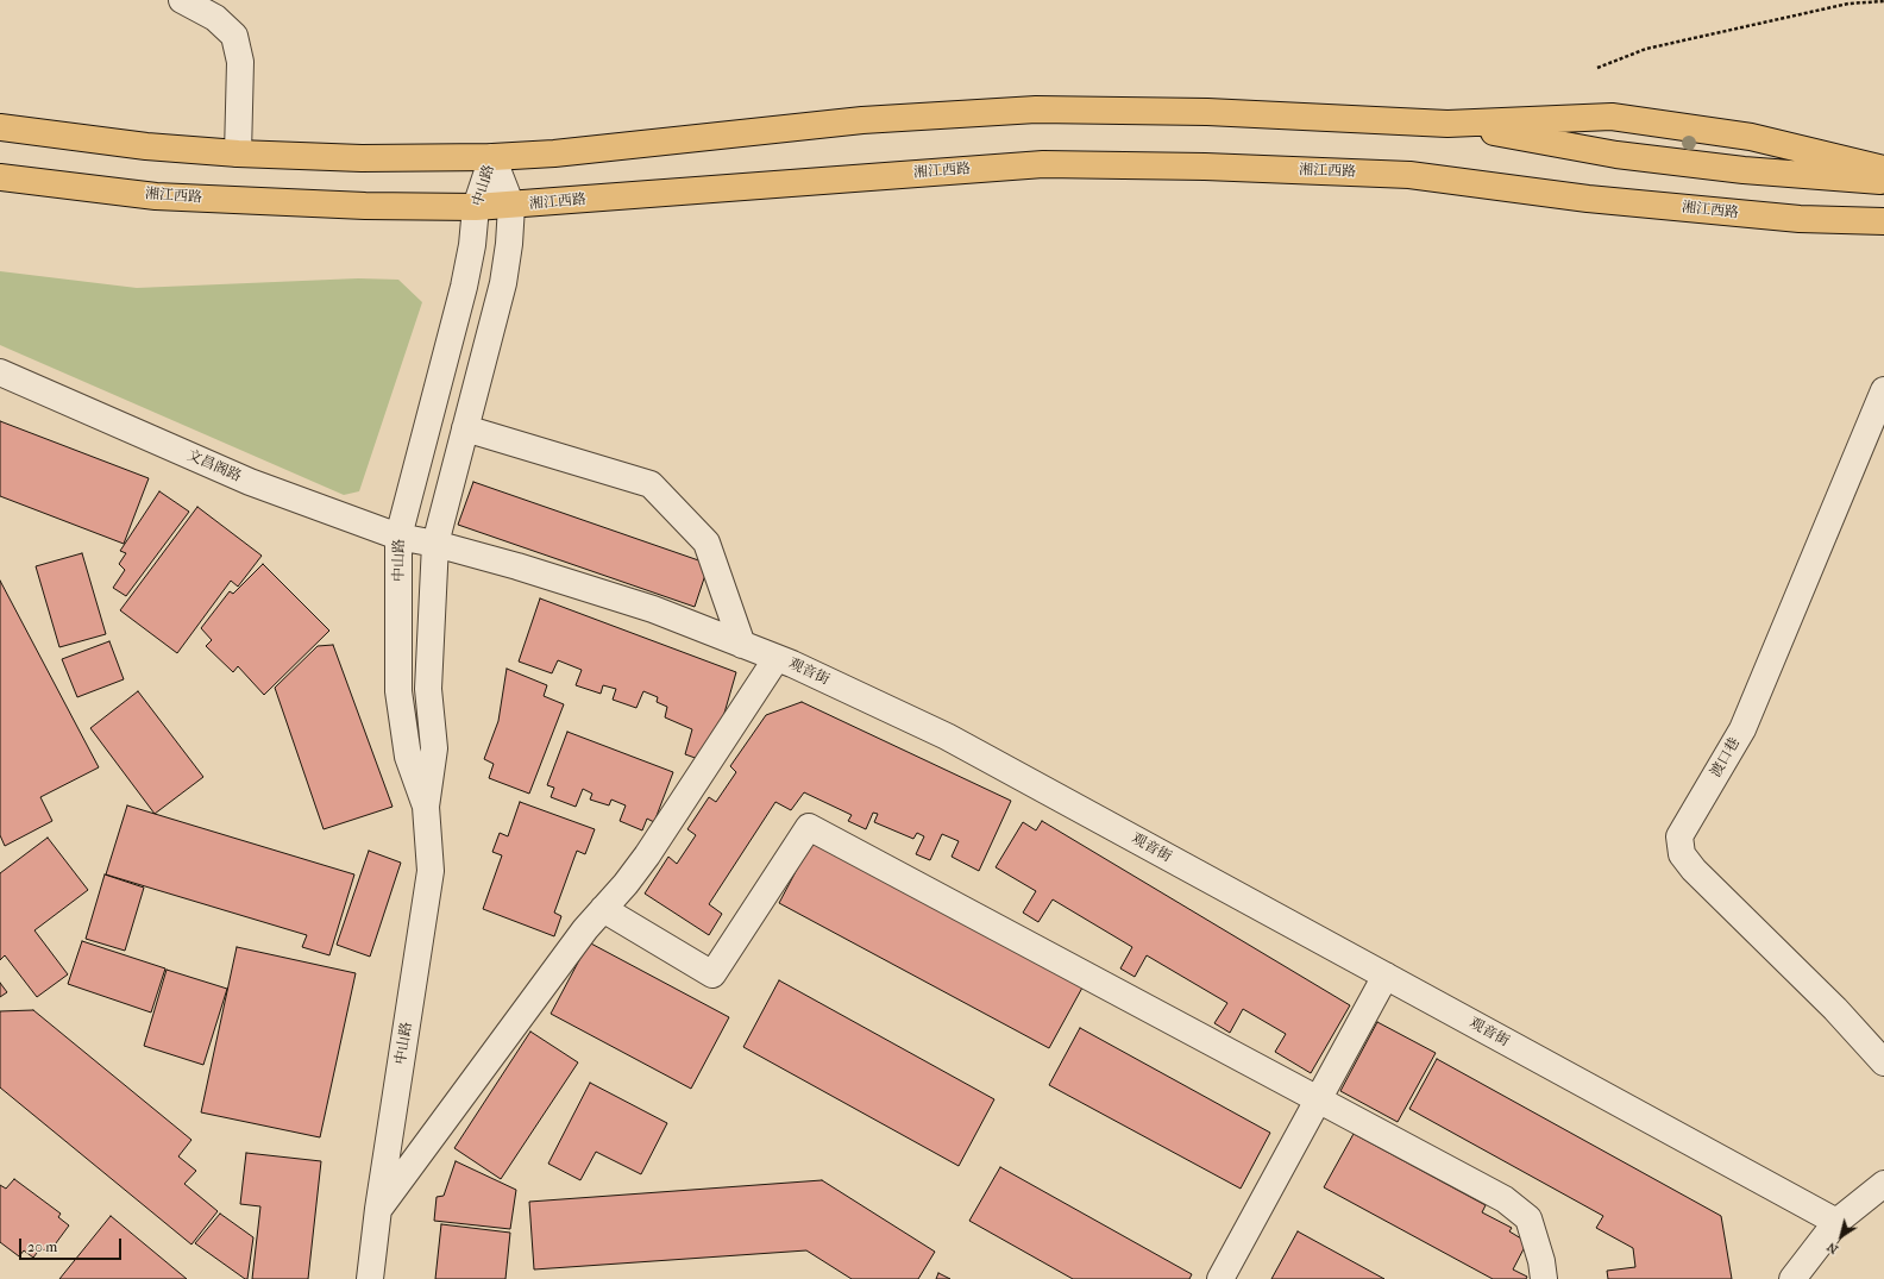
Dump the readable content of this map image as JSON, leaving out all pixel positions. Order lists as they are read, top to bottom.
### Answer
{
  "streets": {
    "main road": ["湘江西路"],
    "street": [
      "中山路",
      "文昌阁路",
      "观音街",
      "渡口巷"
    ]
  },
  "crossings": [
    ["湘江西路", "中山路"],
    ["中山路", "文昌阁路"],
    ["中山路", "观音街"],
    ["文昌阁路", "观音街"]
  ],
  "scale_bar": "20 m",
  "north": "bottom left"
}
